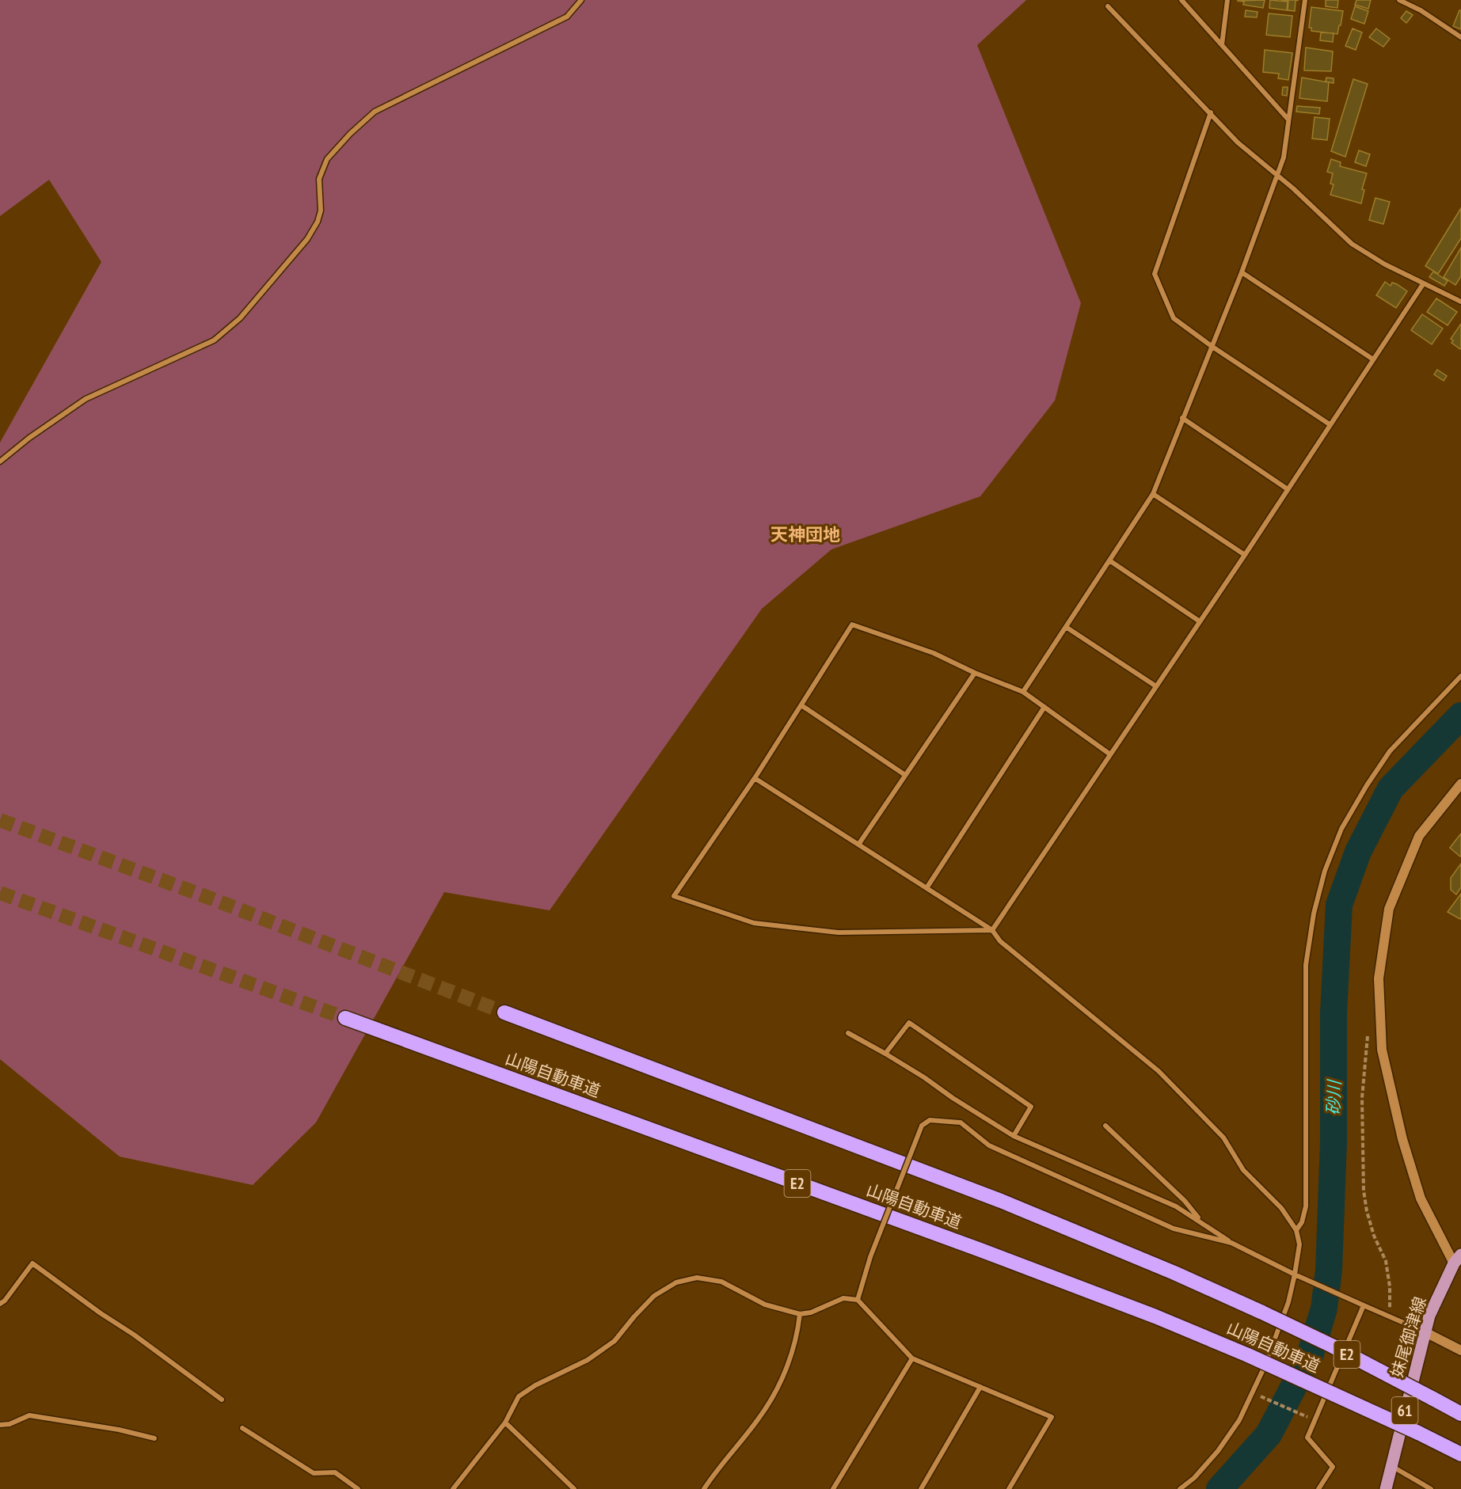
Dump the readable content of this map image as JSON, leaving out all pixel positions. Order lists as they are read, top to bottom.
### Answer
{
  "streets": {
    "highway": ["山陽自動車道", "E2"],
    "main road": ["妹尾御津線", "61"]
  },
  "districts": ["天神団地"],
  "water": ["砂川"]
}
